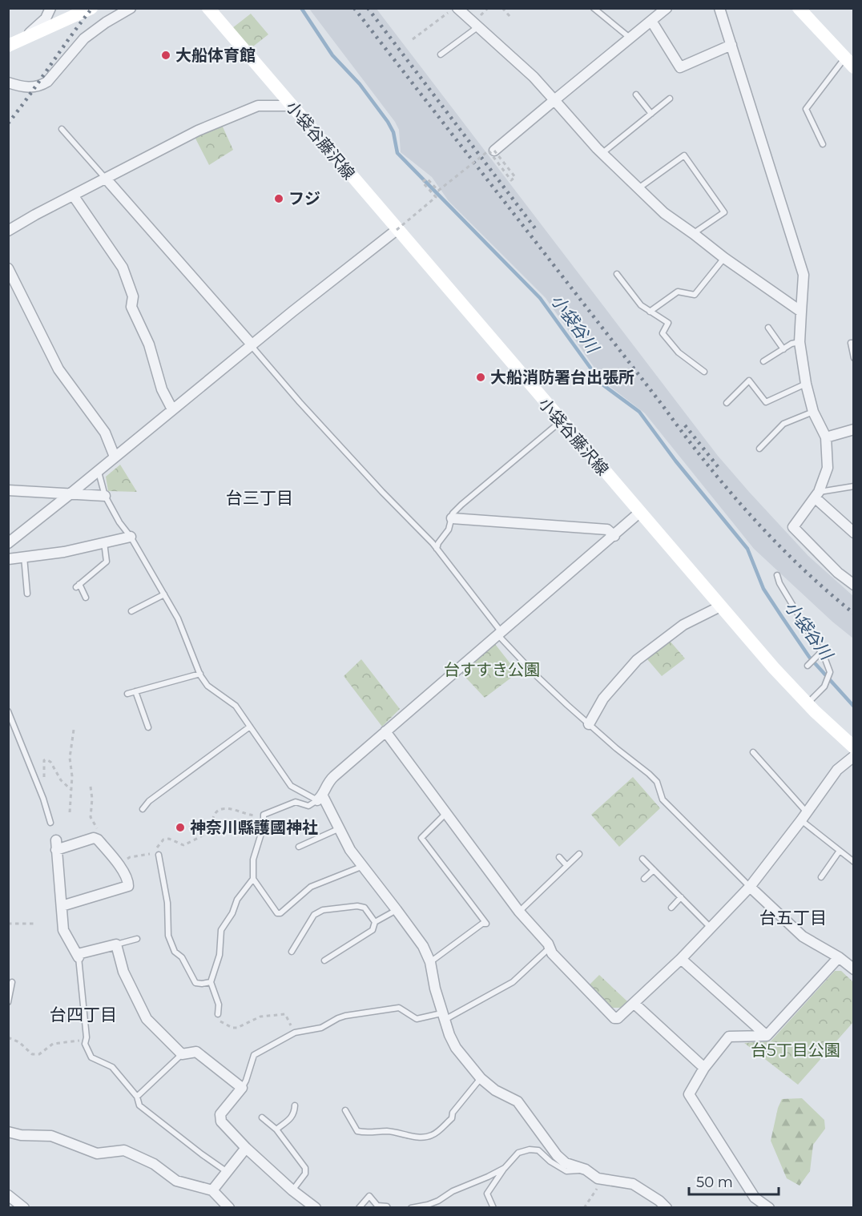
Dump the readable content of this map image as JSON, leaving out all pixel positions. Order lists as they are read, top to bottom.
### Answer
{
  "streets": {
    "main road": ["小袋谷藤沢線"]
  },
  "districts": ["台三丁目", "台五丁目", "台四丁目"],
  "water": ["小袋谷川"],
  "parks": ["台すすき公園", "台5丁目公園"],
  "places": [
    "大船体育館",
    "フジ",
    "大船消防署台出張所",
    "神奈川縣護國神社"
  ],
  "scale_bar": "50 m"
}
